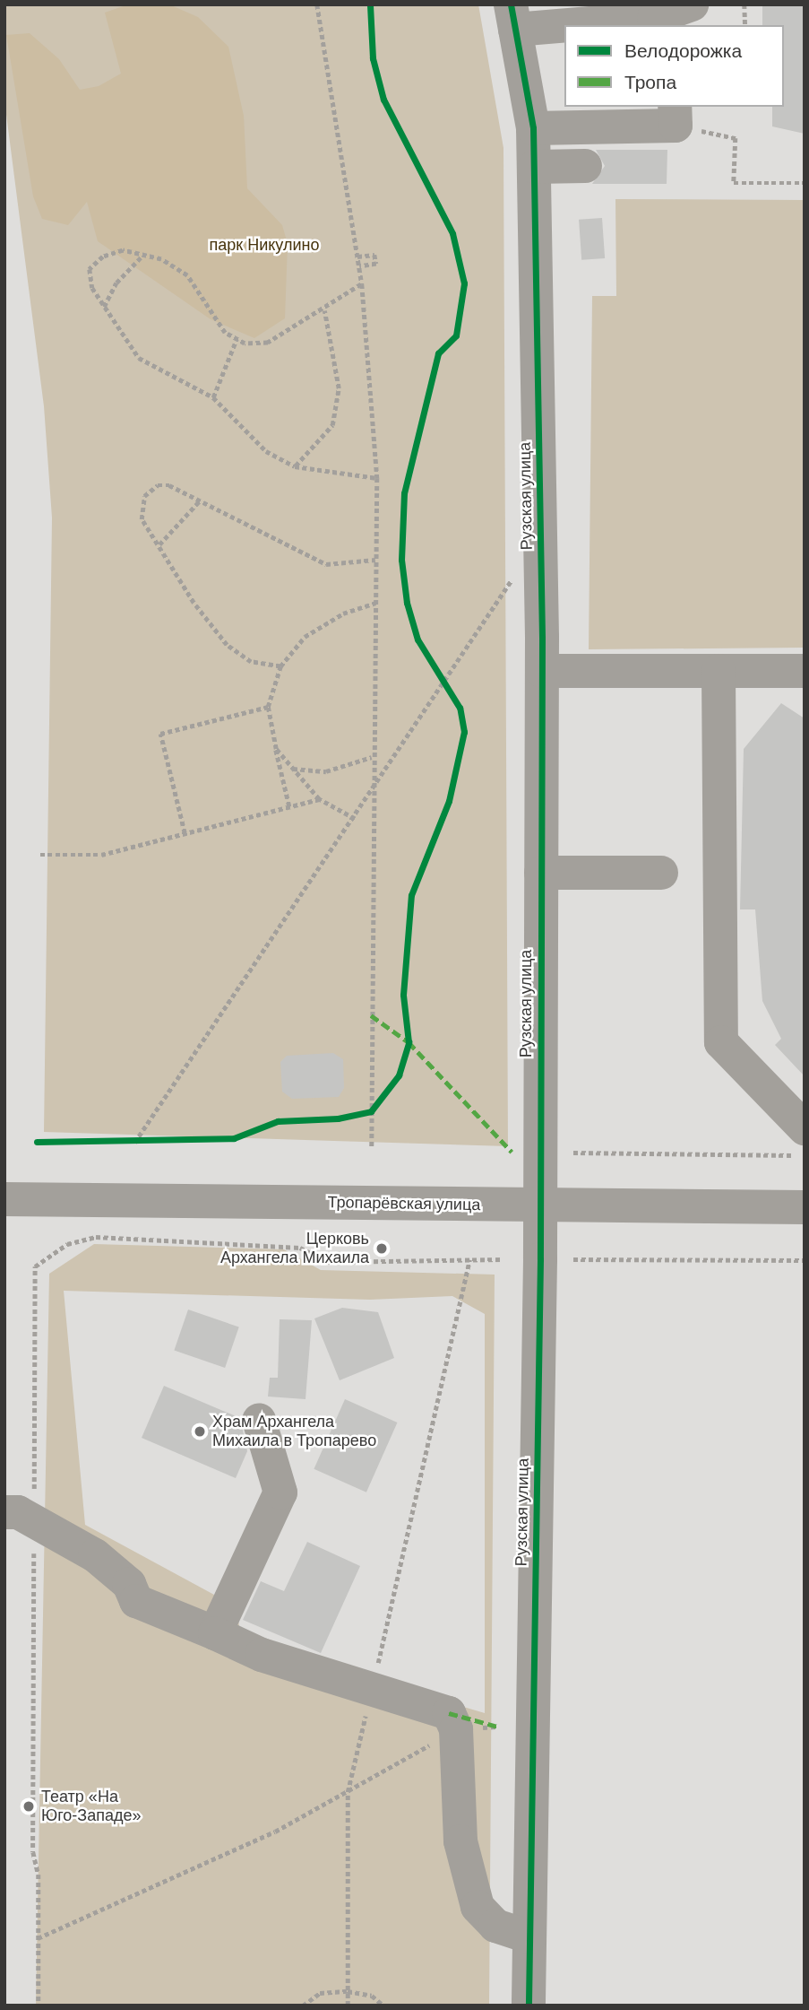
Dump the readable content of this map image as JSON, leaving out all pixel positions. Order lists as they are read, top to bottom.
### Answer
{
  "streets": {
    "street": ["Рузская улица", "Тропарёвская улица"]
  },
  "crossings": [
    ["Рузская улица", "Тропарёвская улица"]
  ],
  "parks": ["парк Никулино"],
  "places": ["Церковь Архангела Михаила", "Храм Архангела Михаила в Тропарево", "Театр «На Юго-Западе»"],
  "legend": ["Велодорожка", "Тропа"]
}
